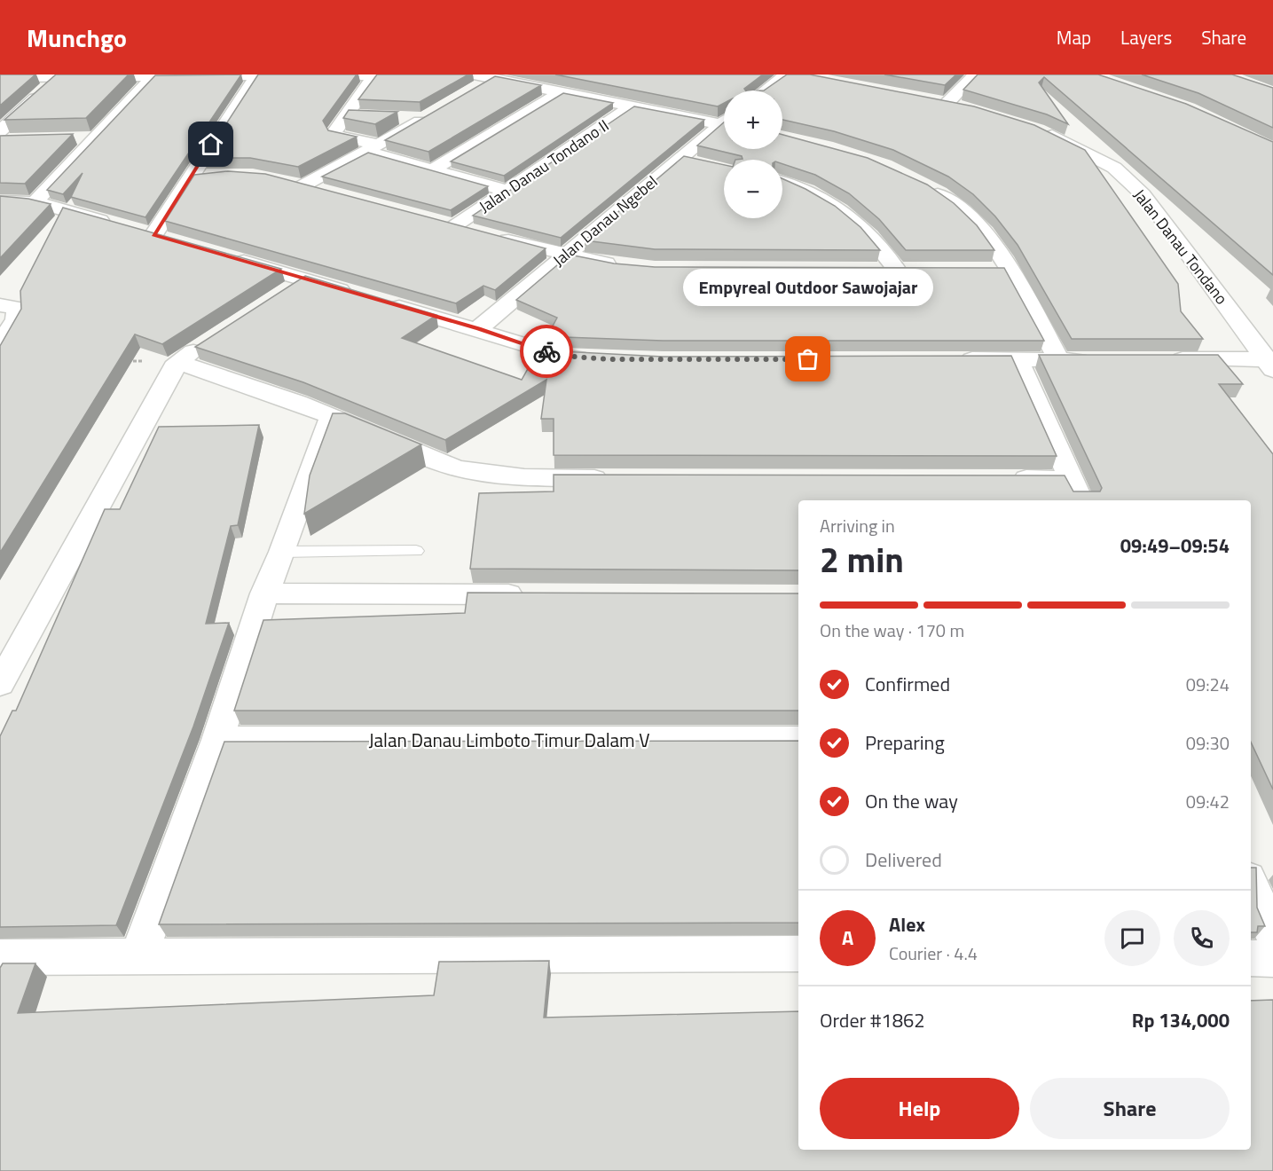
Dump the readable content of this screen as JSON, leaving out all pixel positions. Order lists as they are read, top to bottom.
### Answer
{
  "streets": {
    "street": [
      "Jalan Danau Tondano II",
      "Jalan Danau Ngebel",
      "Jalan Danau Tondano",
      "Jalan Danau Limboto Timur Dalam V"
    ]
  },
  "places": ["Empyreal Outdoor Sawojajar"],
  "page": {
    "header": "Munchgo",
    "nav": ["Map", "Layers", "Share"],
    "map_buttons": ["+", "−"],
    "bubble": "Empyreal Outdoor Sawojajar",
    "heading": ["2 min", "Arriving in", "09:49–09:54"],
    "panel": [
      "Alex",
      "Courier · 4.4",
      "Order #1862",
      "Rp 134,000"
    ],
    "bar": "On the way · 170 m",
    "list": [
      ["Confirmed", "09:24"],
      ["Preparing", "09:30"],
      ["On the way", "09:42"],
      "Delivered"
    ],
    "round": "A",
    "buttons": ["Help", "Share"]
  }
}
